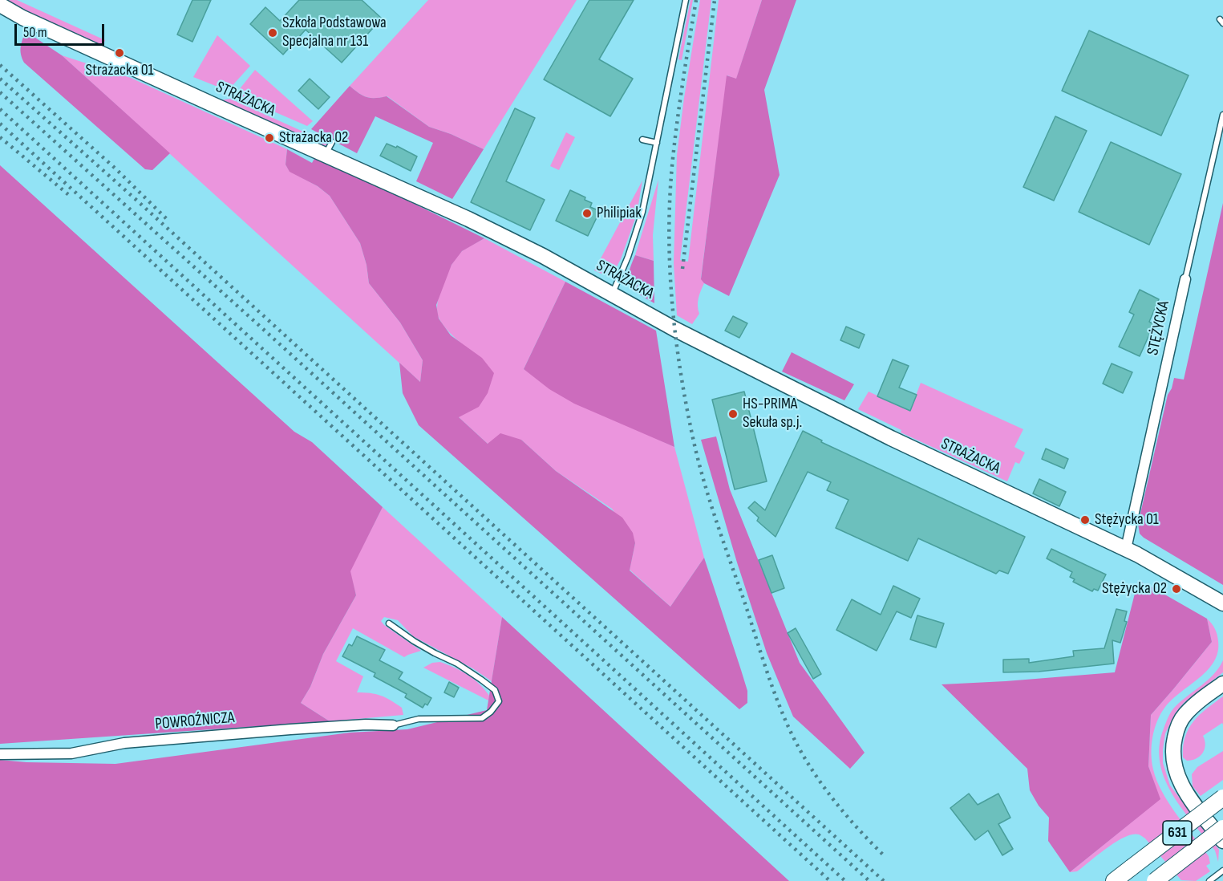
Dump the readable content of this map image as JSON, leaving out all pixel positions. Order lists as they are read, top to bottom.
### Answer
{
  "streets": {
    "main road": ["STRAŻACKA", "631"],
    "street": ["STĘŻYCKA", "POWROŹNICZA"]
  },
  "crossings": [
    ["STRAŻACKA", "STĘŻYCKA"]
  ],
  "places": [
    "Szkoła Podstawowa Specjalna nr 131",
    "Strażacka 01",
    "Strażacka 02",
    "Philipiak",
    "HS-PRIMA Sekuła sp.j.",
    "Stężycka 01",
    "Stężycka 02"
  ],
  "scale_bar": "50 m"
}
